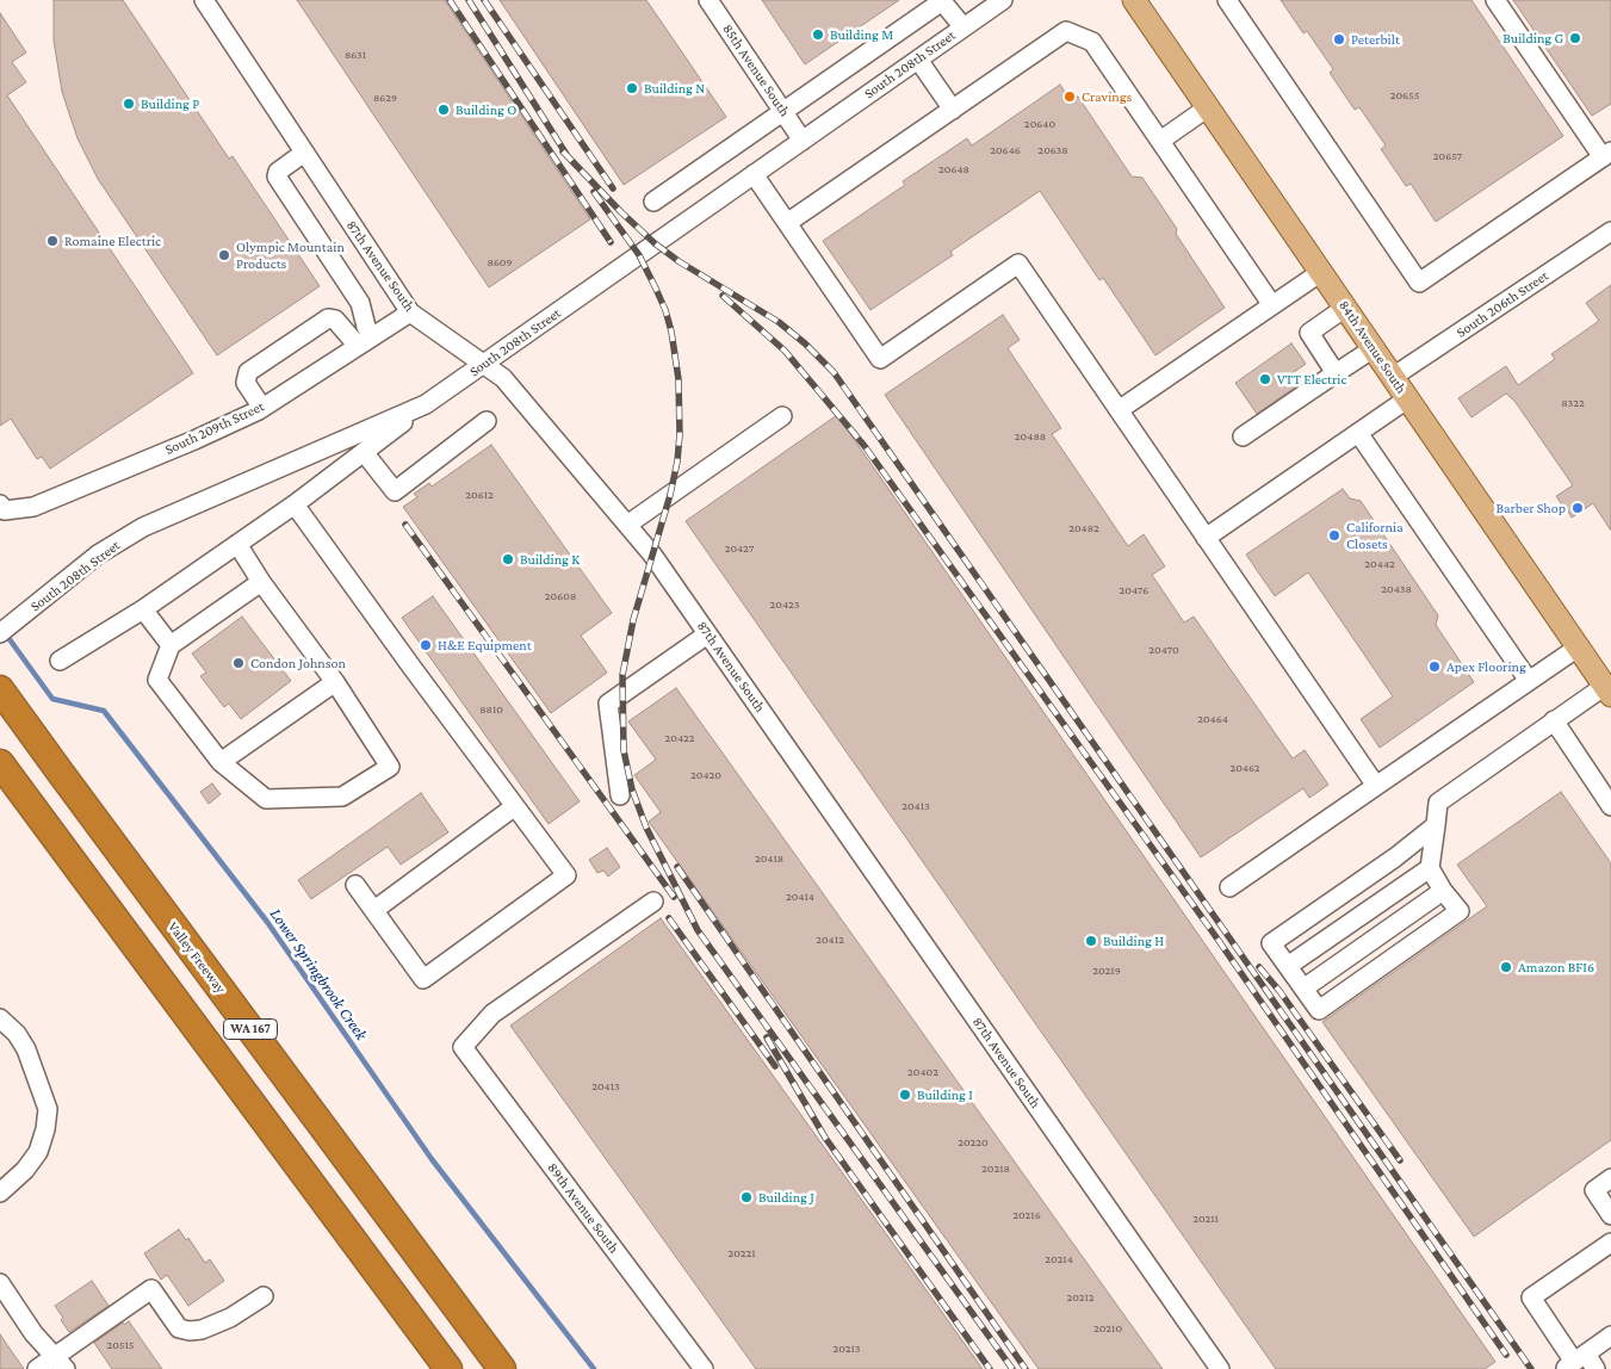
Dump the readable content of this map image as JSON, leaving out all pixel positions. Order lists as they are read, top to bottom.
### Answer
{
  "streets": {
    "highway": ["Valley Freeway", "WA 167"],
    "main road": ["84th Avenue South"],
    "street": [
      "South 208th Street",
      "85th Avenue South",
      "87th Avenue South",
      "South 206th Street",
      "South 209th Street",
      "89th Avenue South"
    ]
  },
  "crossings": [
    ["South 208th Street", "85th Avenue South"],
    ["South 208th Street", "87th Avenue South"],
    ["87th Avenue South", "South 209th Street"],
    ["South 206th Street", "84th Avenue South"]
  ],
  "water": ["Lower Springbrook Creek"],
  "places": [
    "Building M",
    "Building G",
    "Peterbilt",
    "Building N",
    "Cravings",
    "Building P",
    "Building O",
    "Romaine Electric",
    "Olympic Mountain Products",
    "VTT Electric",
    "Barber Shop",
    "California Closets",
    "Building K",
    "H&E Equipment",
    "Condon Johnson",
    "Apex Flooring",
    "Building H",
    "Amazon BFI6",
    "Building I",
    "Building J"
  ],
  "house_numbers": [
    "8631",
    "20655",
    "8629",
    "20640",
    "20646",
    "20638",
    "20657",
    "20648",
    "8609",
    "8322",
    "20488",
    "20612",
    "20482",
    "20427",
    "20442",
    "20438",
    "20476",
    "20608",
    "20423",
    "20470",
    "8810",
    "20464",
    "20422",
    "20462",
    "20420",
    "20413",
    "20418",
    "20414",
    "20412",
    "20219",
    "20402",
    "20413",
    "20220",
    "20218",
    "20216",
    "20211",
    "20221",
    "20214",
    "20212",
    "20210",
    "20515",
    "20213"
  ]
}
